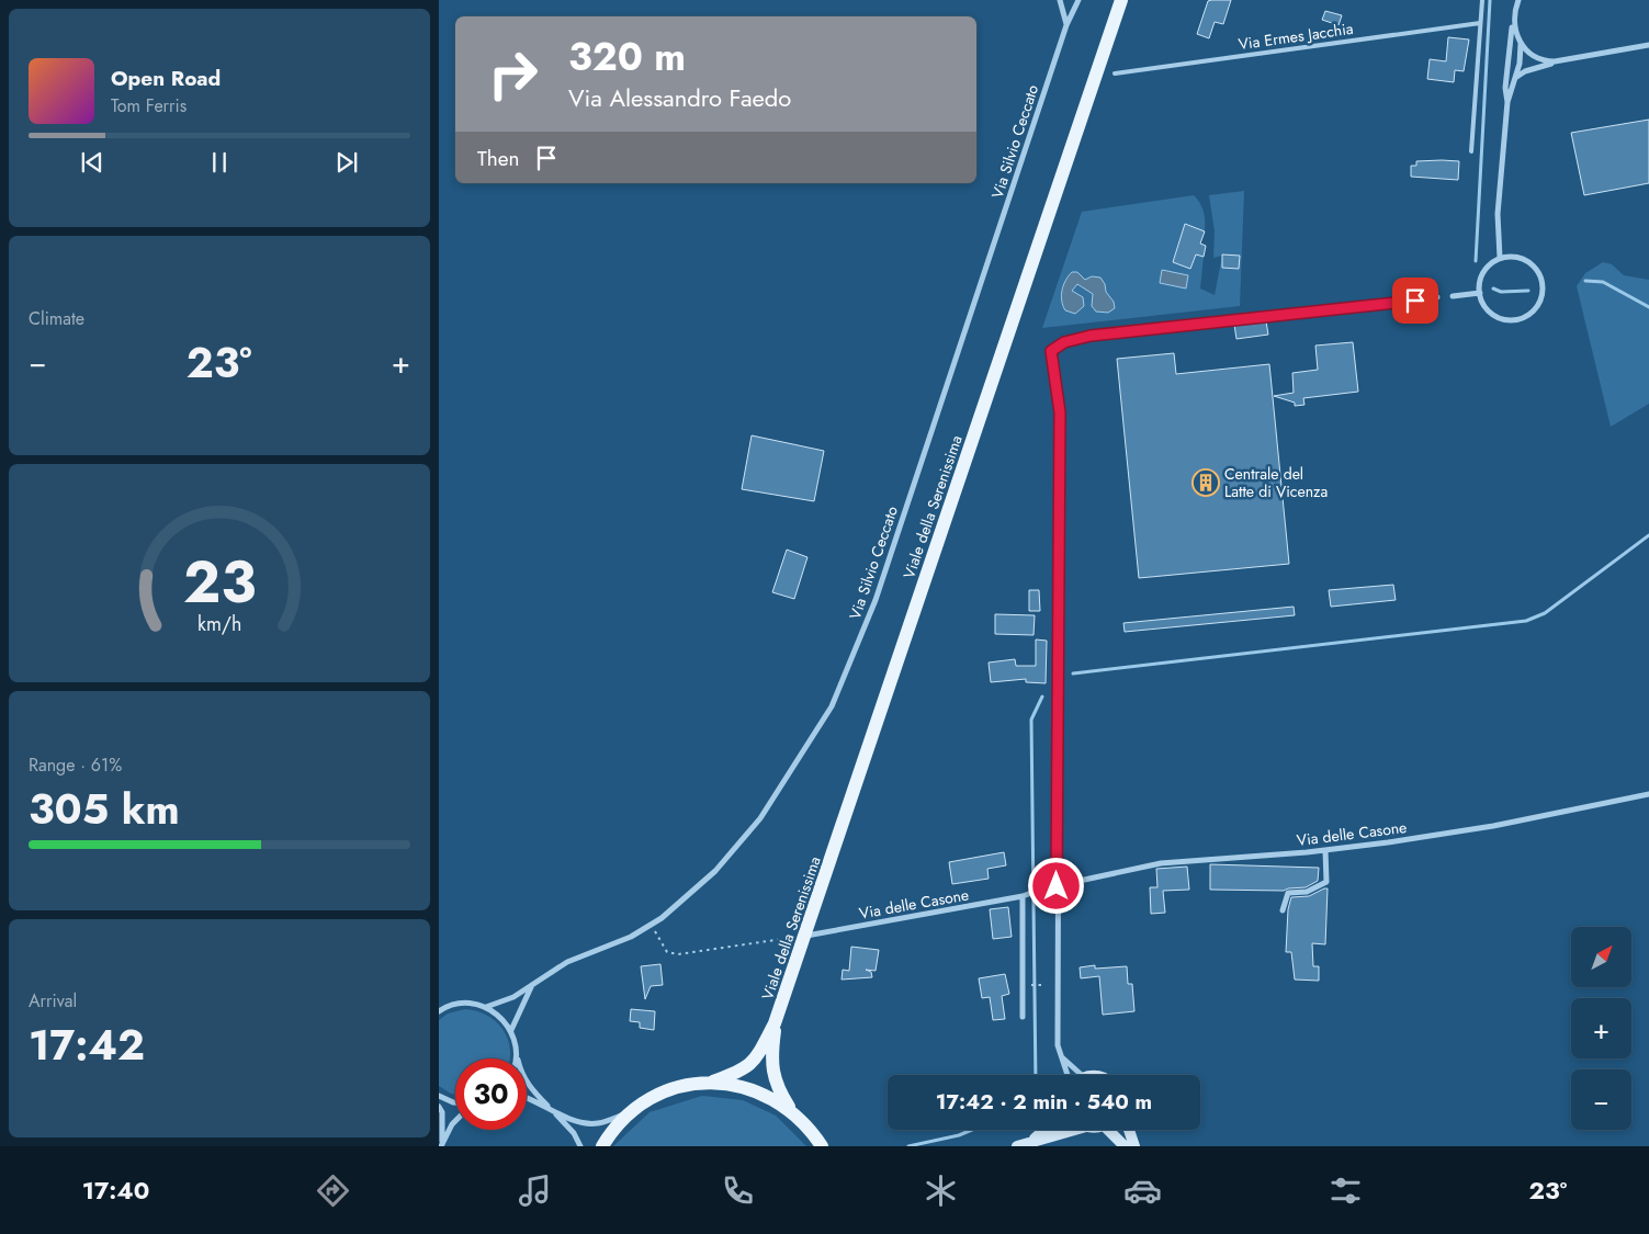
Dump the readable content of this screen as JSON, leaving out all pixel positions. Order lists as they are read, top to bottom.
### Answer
{
  "streets": {
    "main road": ["Viale della Serenissima"],
    "street": ["Via Silvio Ceccato", "Via delle Casone"],
    "lane": ["Via Ermes Jacchia"]
  },
  "crossings": [
    ["Viale della Serenissima", "Via delle Casone"]
  ],
  "places": {
    "building": ["Centrale del Latte di Vicenza"]
  },
  "north": "top right",
  "page": {
    "turn": ["320 m", "Via Alessandro Faedo"],
    "song": ["Open Road", "Tom Ferris"],
    "then": "Then",
    "tile": [
      "Climate",
      ["Range · 61%", "305 km"],
      ["Arrival", "17:42"]
    ],
    "heat": ["−", "23°", "+"],
    "map_buttons": ["+", "−"],
    "limit": "30",
    "trip": "17:42 · 2 min · 540 m",
    "tabs": ["17:40", "23°"],
    "gauge": ["23", "km/h"]
  }
}
